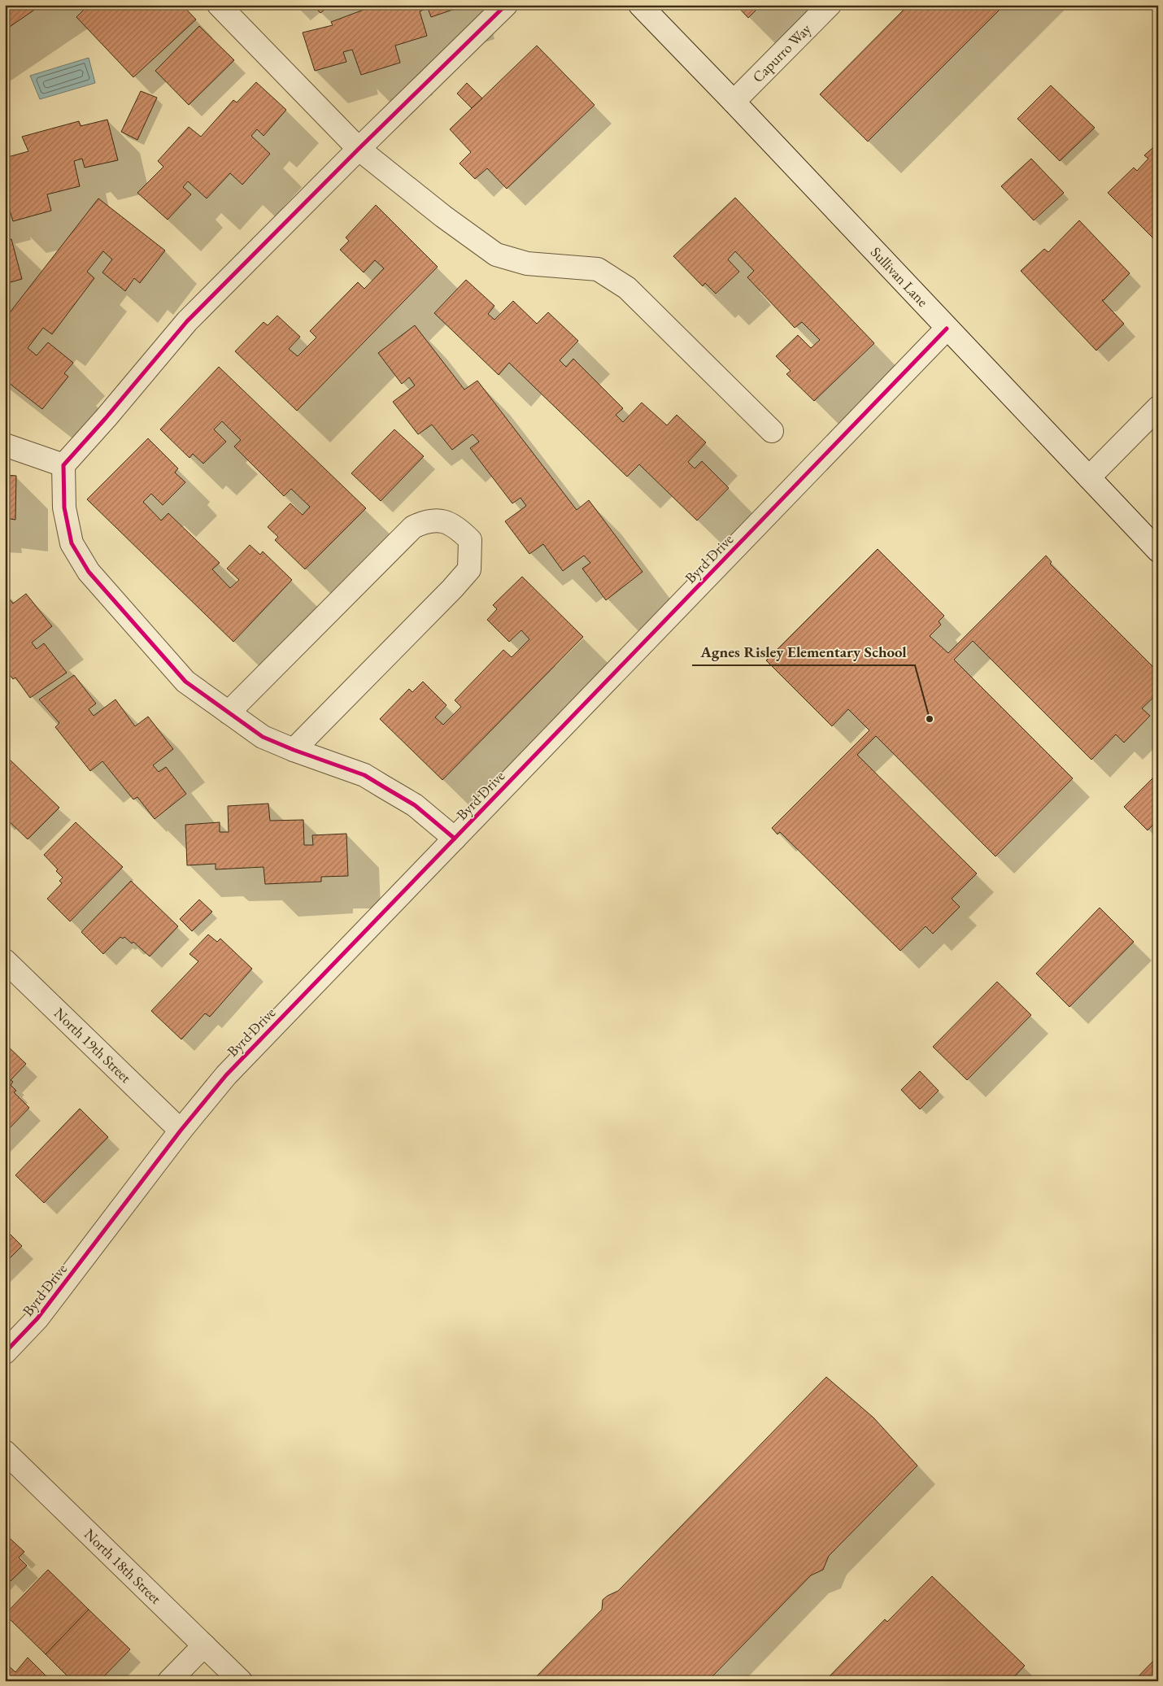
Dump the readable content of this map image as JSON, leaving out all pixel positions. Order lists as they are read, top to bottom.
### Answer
{
  "streets": {
    "street": [
      "Capurro Way",
      "Sullivan Lane",
      "Byrd Drive",
      "North 19th Street",
      "North 18th Street"
    ]
  },
  "crossings": [
    ["Capurro Way", "Sullivan Lane"],
    ["Sullivan Lane", "Byrd Drive"],
    ["Byrd Drive", "North 19th Street"]
  ],
  "places": ["Agnes Risley Elementary School"]
}
